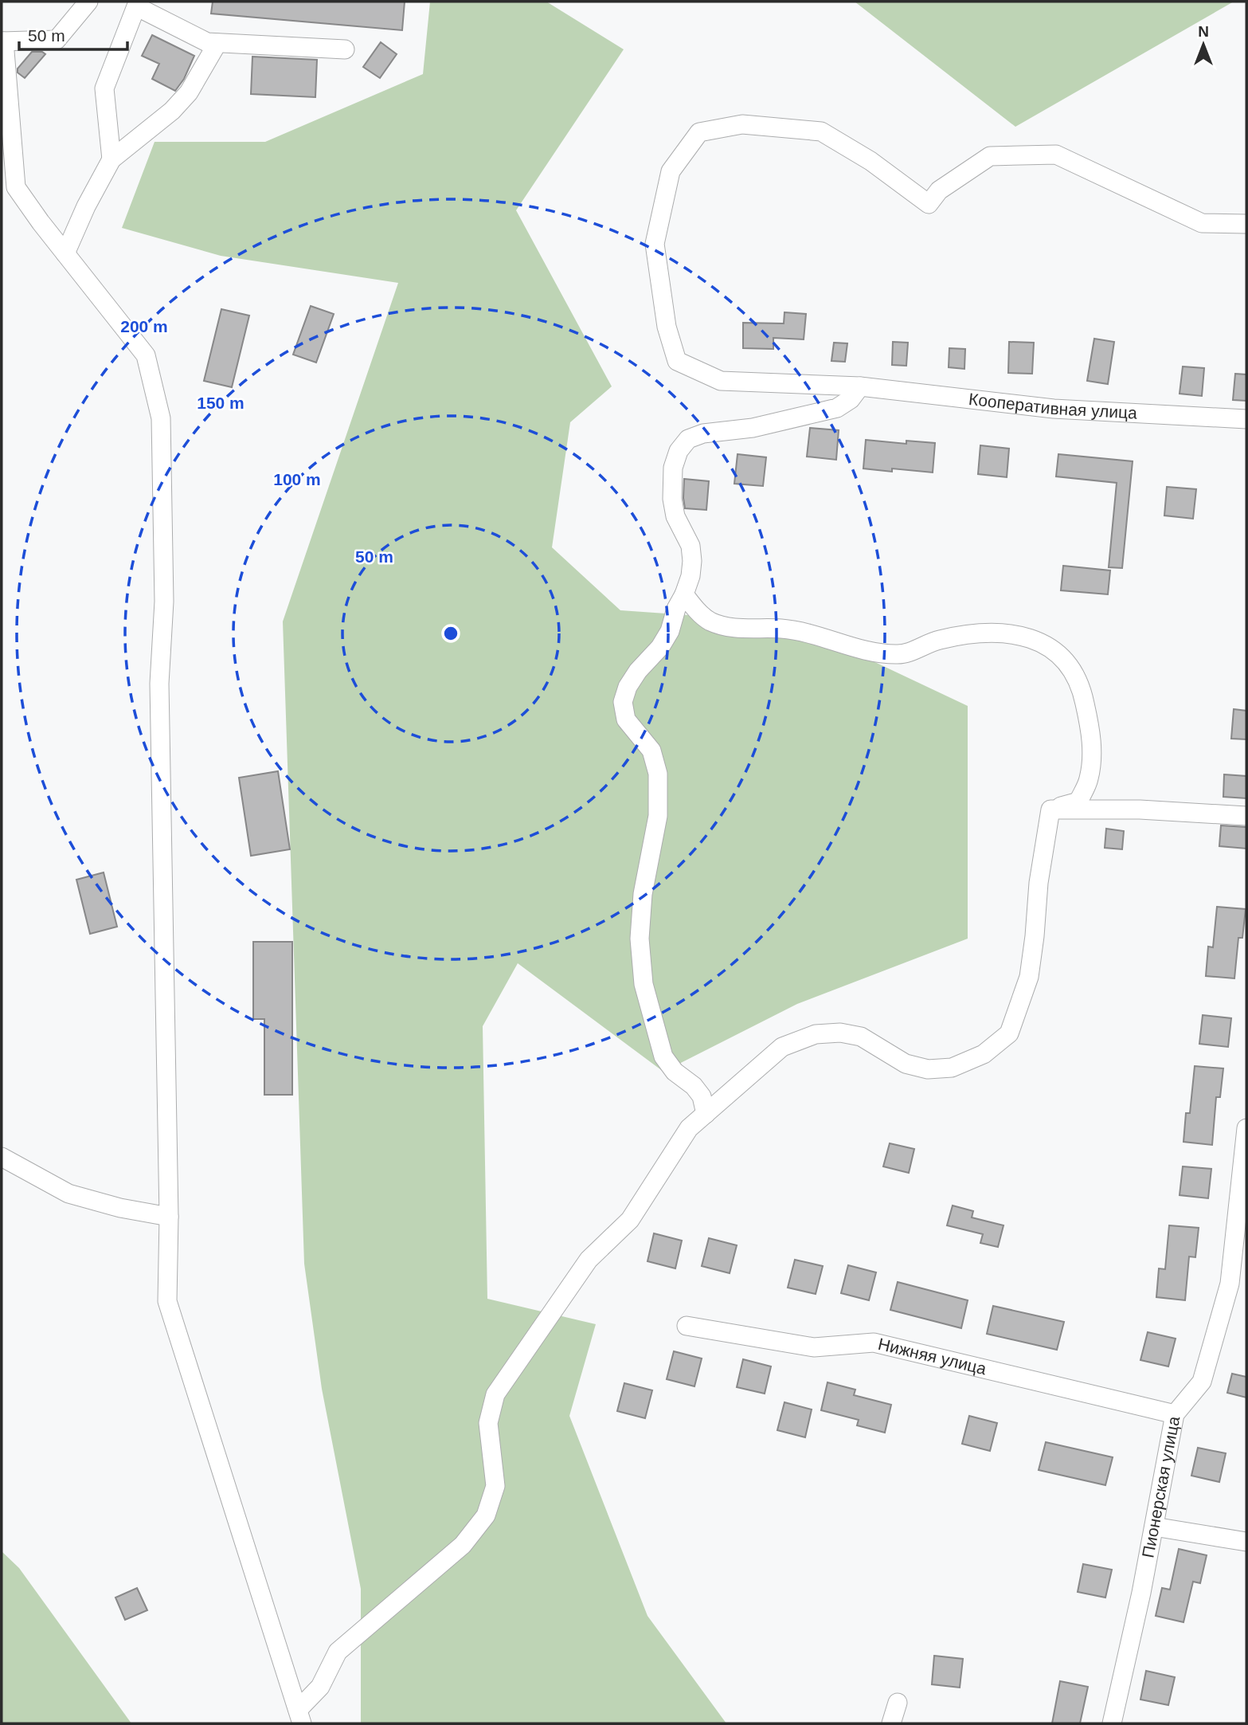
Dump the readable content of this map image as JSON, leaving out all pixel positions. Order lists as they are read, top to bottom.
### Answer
{
  "streets": {
    "street": ["Кооперативная улица", "Нижняя улица", "Пионерская улица"]
  },
  "crossings": [
    ["Нижняя улица", "Пионерская улица"]
  ],
  "scale_bar": "50 m",
  "north": "top",
  "rings": [
    "200 m",
    "150 m",
    "100 m",
    "50 m"
  ]
}
